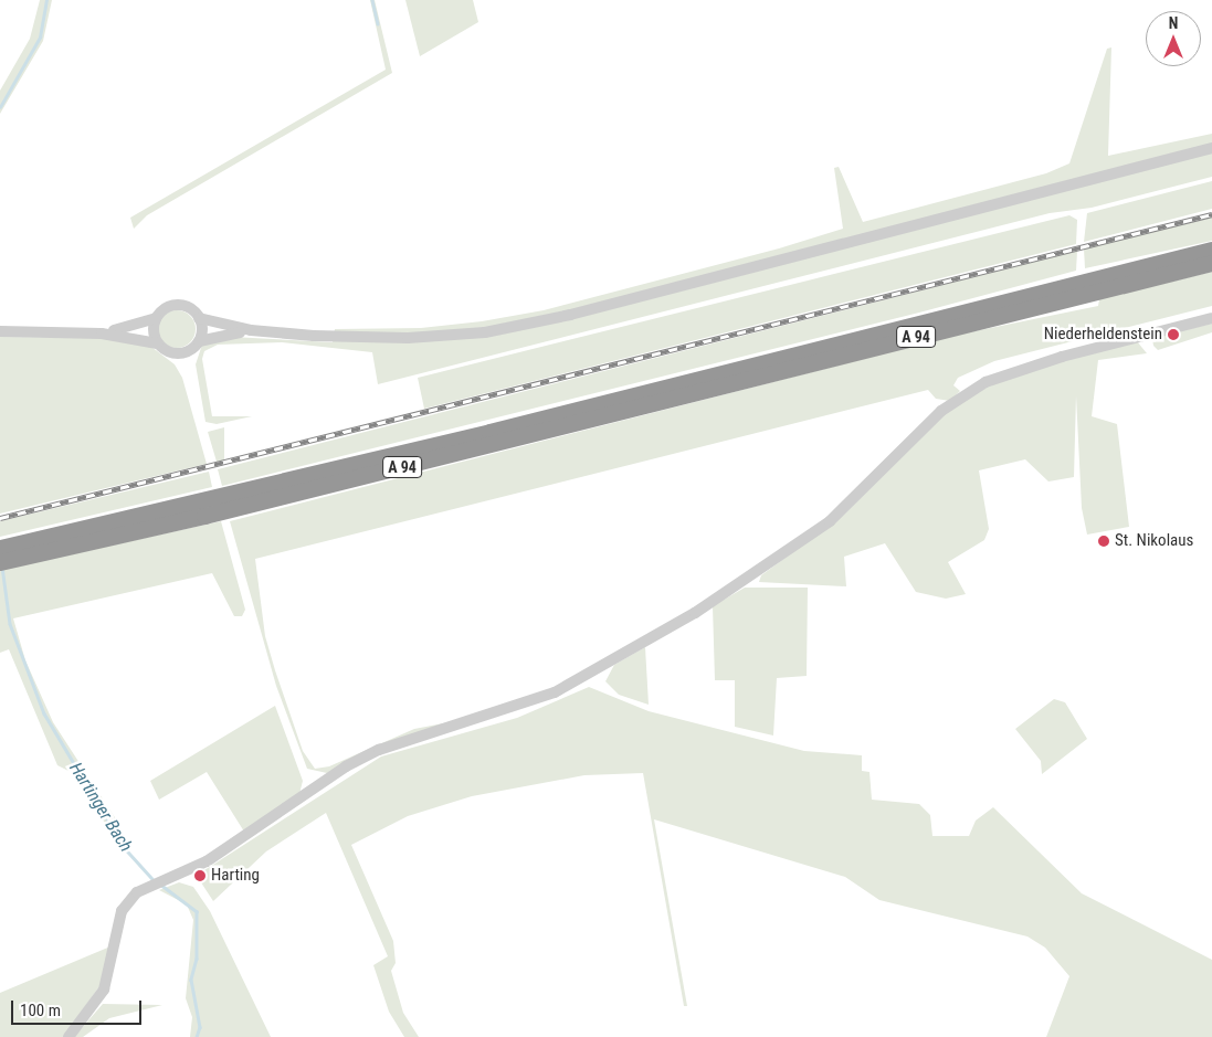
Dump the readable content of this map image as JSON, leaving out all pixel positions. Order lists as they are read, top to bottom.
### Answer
{
  "streets": {
    "highway": ["A 94"]
  },
  "water": ["Hartinger Bach"],
  "places": ["Niederheldenstein", "St. Nikolaus", "Harting"],
  "scale_bar": "100 m",
  "north": "top"
}
